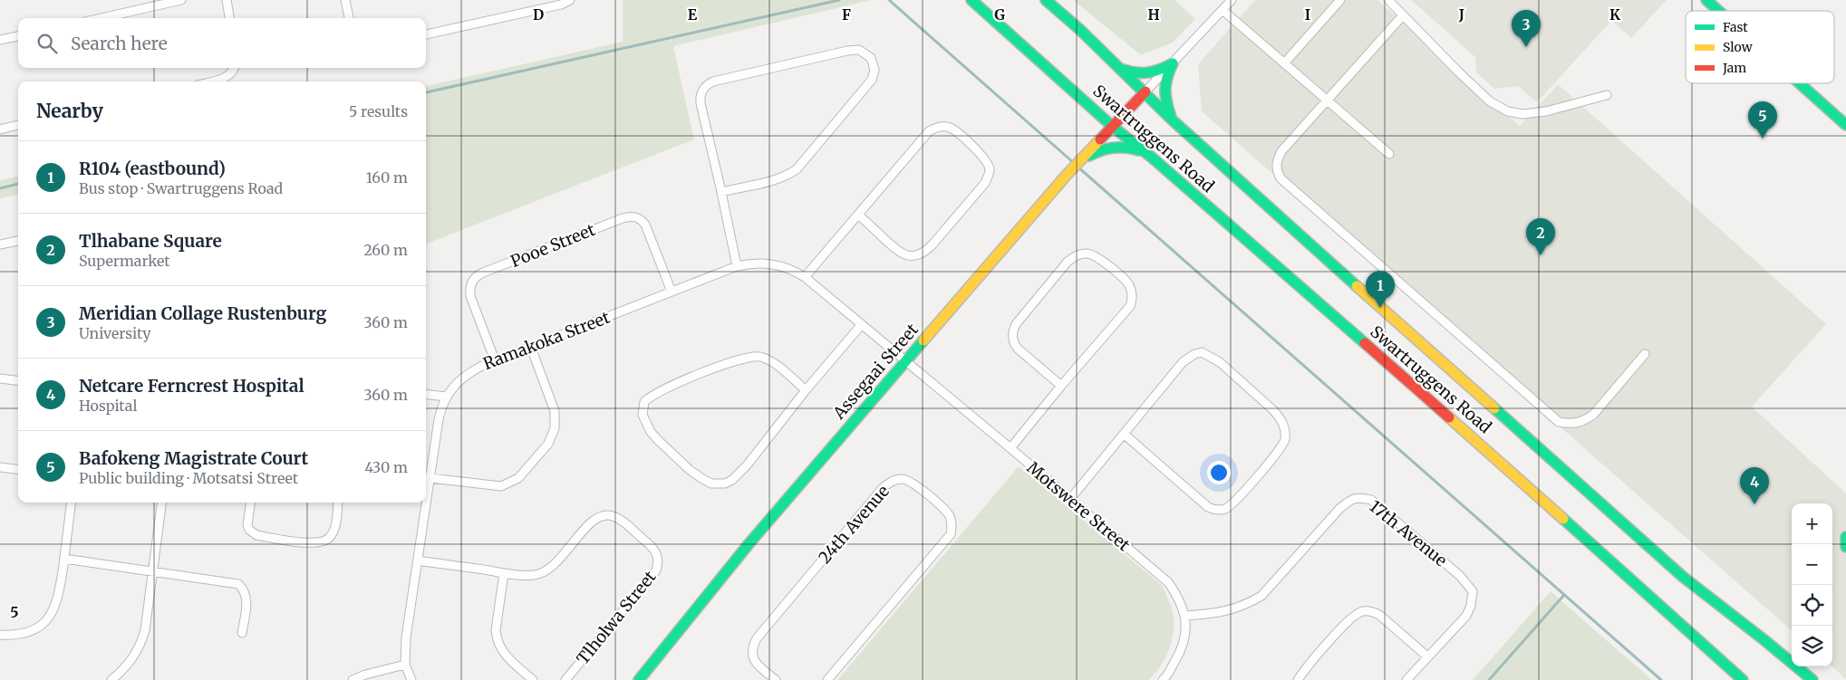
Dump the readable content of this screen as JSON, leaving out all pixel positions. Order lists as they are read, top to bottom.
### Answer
{
  "streets": {
    "main road": ["Swartruggens Road", "Assegaai Street"],
    "street": [
      "Pooe Street",
      "Ramakoka Street",
      "Motswere Street",
      "24th Avenue",
      "17th Avenue",
      "Tlholwa Street"
    ]
  },
  "crossings": [
    ["Swartruggens Road", "Assegaai Street"],
    ["Pooe Street", "Ramakoka Street"],
    ["Ramakoka Street", "Assegaai Street"],
    ["Ramakoka Street", "Motswere Street"],
    ["Ramakoka Street", "Tlholwa Street"],
    ["Assegaai Street", "Motswere Street"],
    ["Motswere Street", "17th Avenue"]
  ],
  "legend": ["Fast", "Slow", "Jam"],
  "page": {
    "pins": [
      "3",
      "5",
      "2",
      "1",
      "4"
    ],
    "search": "Search here",
    "heading": ["Nearby", "5 results"],
    "list": [
      {
        "mark": "1",
        "name": "R104 (eastbound)",
        "note": "Bus stop · Swartruggens Road",
        "value": "160 m"
      },
      {
        "mark": "2",
        "name": "Tlhabane Square",
        "note": "Supermarket",
        "value": "260 m"
      },
      {
        "mark": "3",
        "name": "Meridian Collage Rustenburg",
        "note": "University",
        "value": "360 m"
      },
      {
        "mark": "4",
        "name": "Netcare Ferncrest Hospital",
        "note": "Hospital",
        "value": "360 m"
      },
      {
        "mark": "5",
        "name": "Bafokeng Magistrate Court",
        "note": "Public building · Motsatsi Street",
        "value": "430 m"
      }
    ],
    "map_buttons": ["+", "−"]
  },
  "grid": {
    "columns": [
      "D",
      "E",
      "F",
      "G",
      "H",
      "I",
      "J",
      "K"
    ],
    "rows": ["5"]
  }
}
